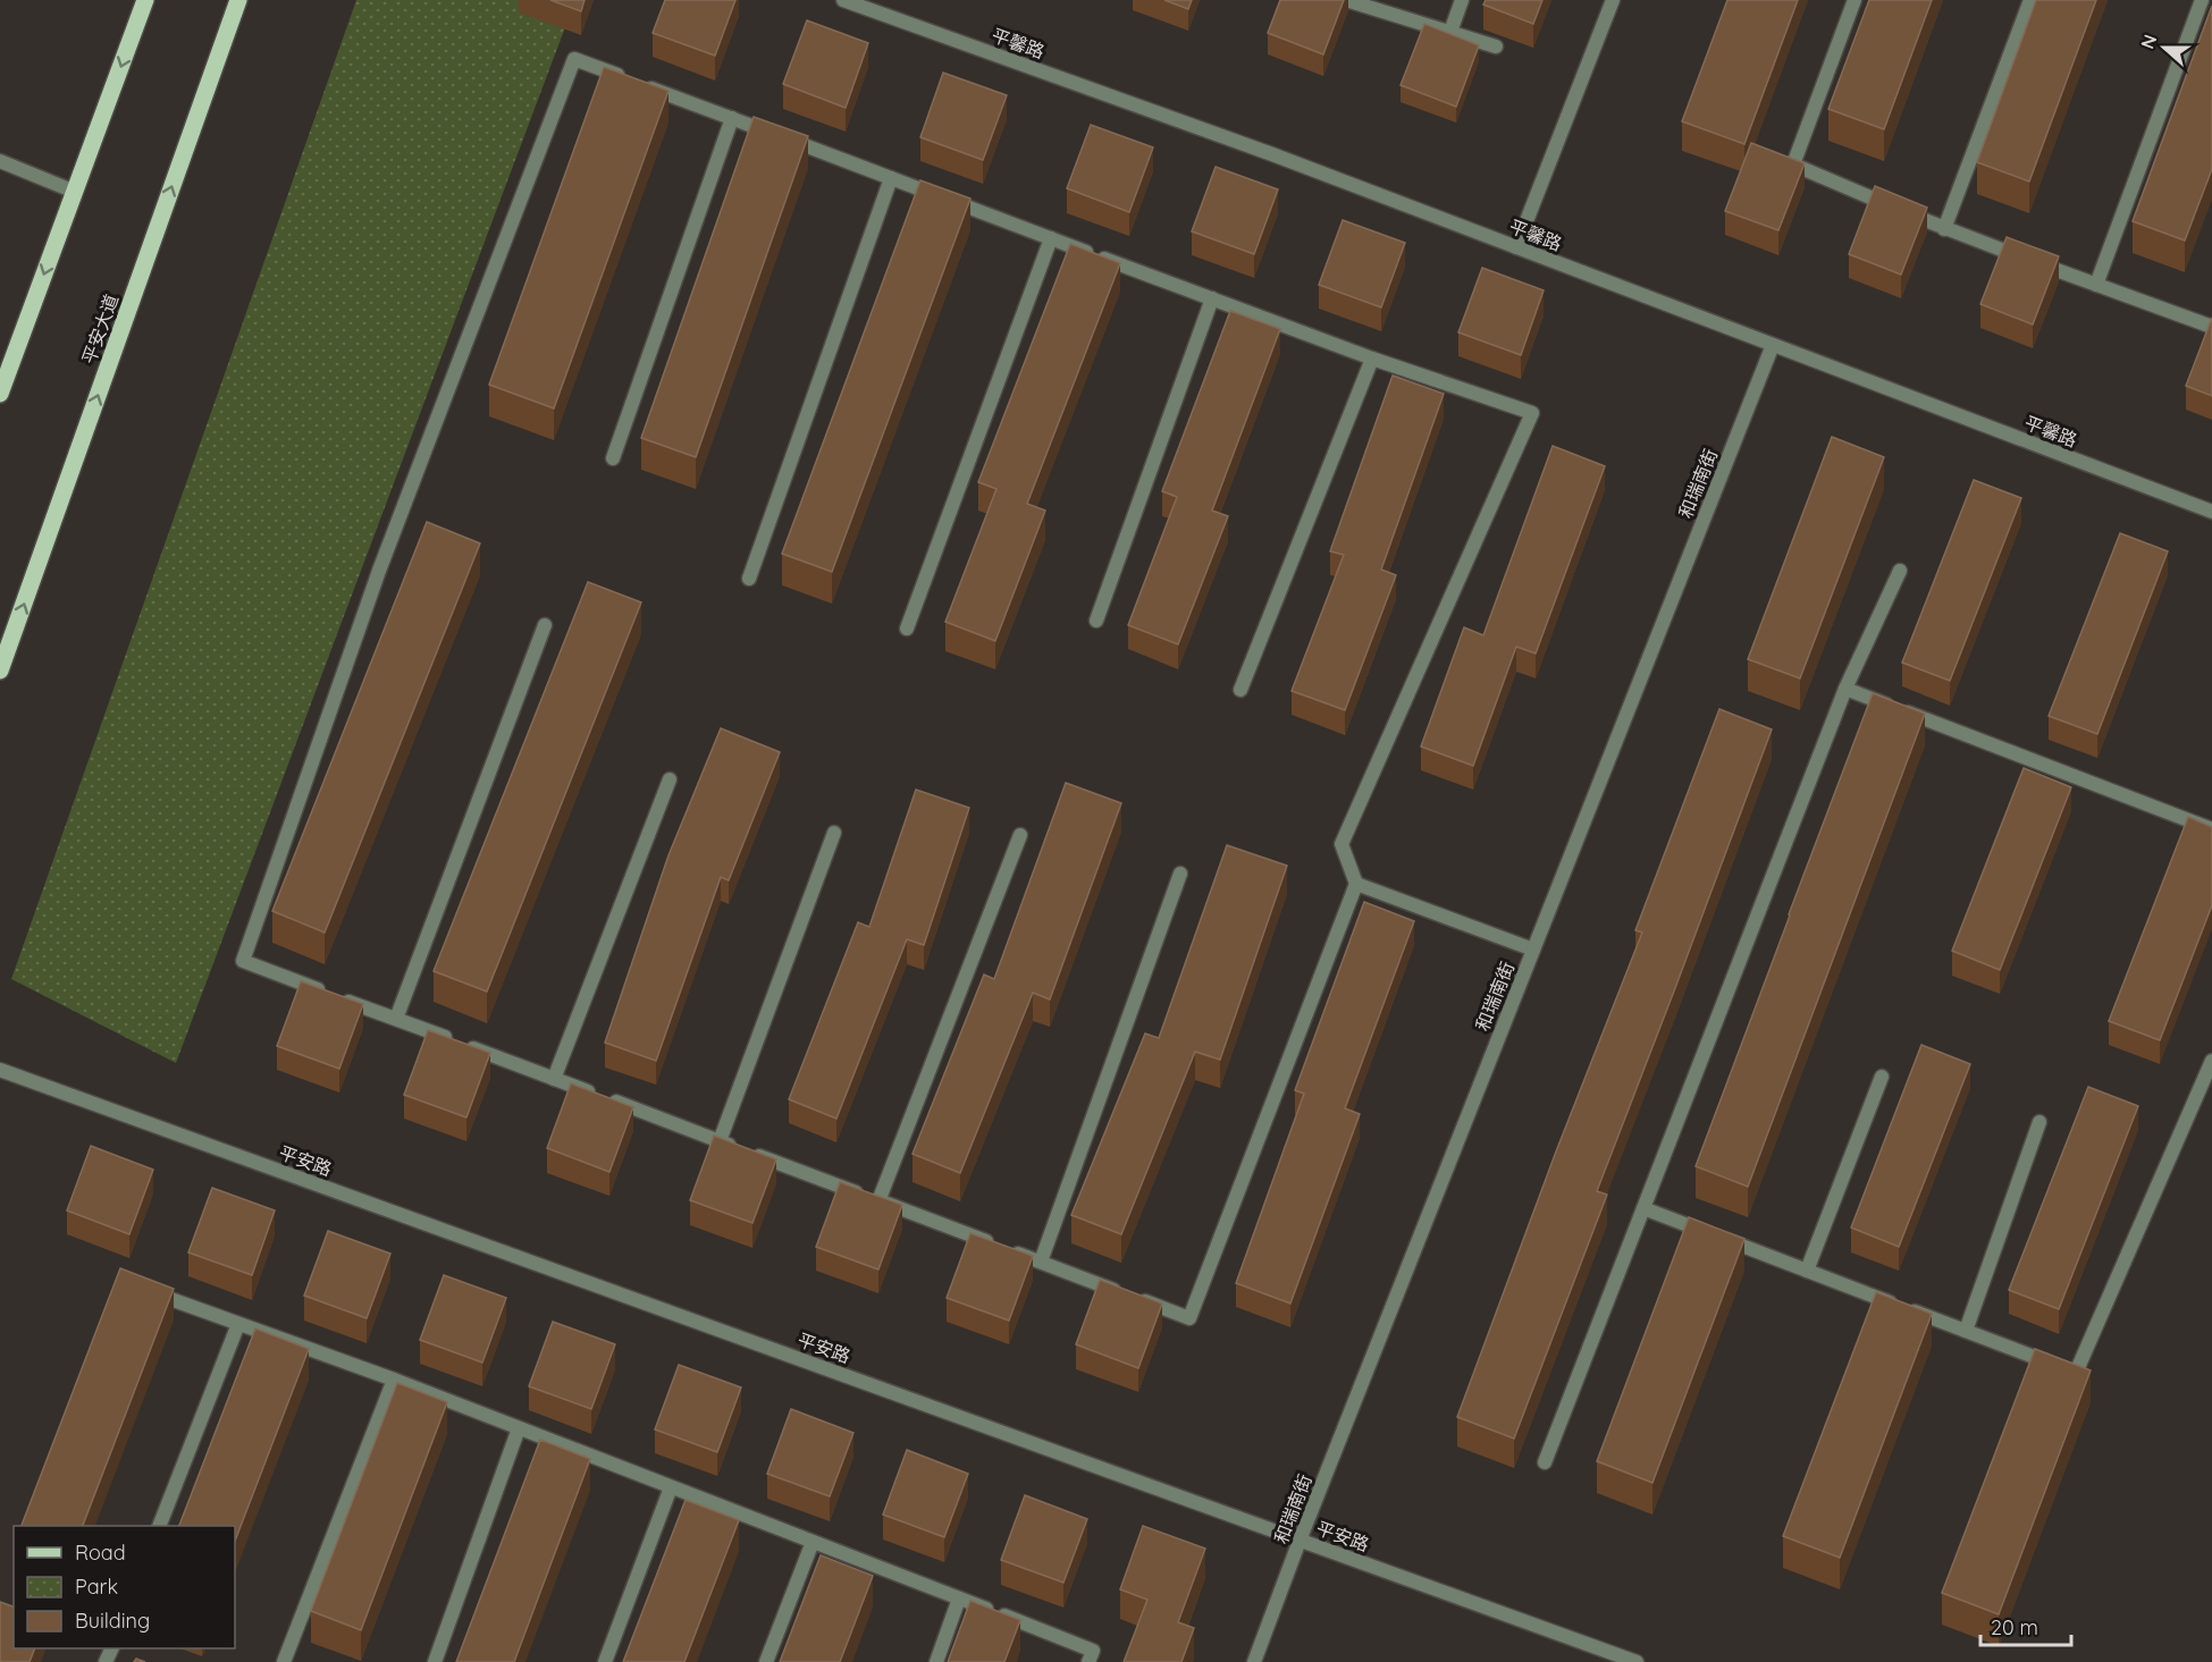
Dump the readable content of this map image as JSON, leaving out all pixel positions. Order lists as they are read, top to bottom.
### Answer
{
  "streets": {
    "main road": ["平安大道"],
    "street": ["平馨路", "和瑞南街", "平安路"]
  },
  "crossings": [
    ["平馨路", "和瑞南街"],
    ["和瑞南街", "平安路"]
  ],
  "legend": ["Road", "Park", "Building"],
  "scale_bar": "20 m",
  "north": "left"
}
